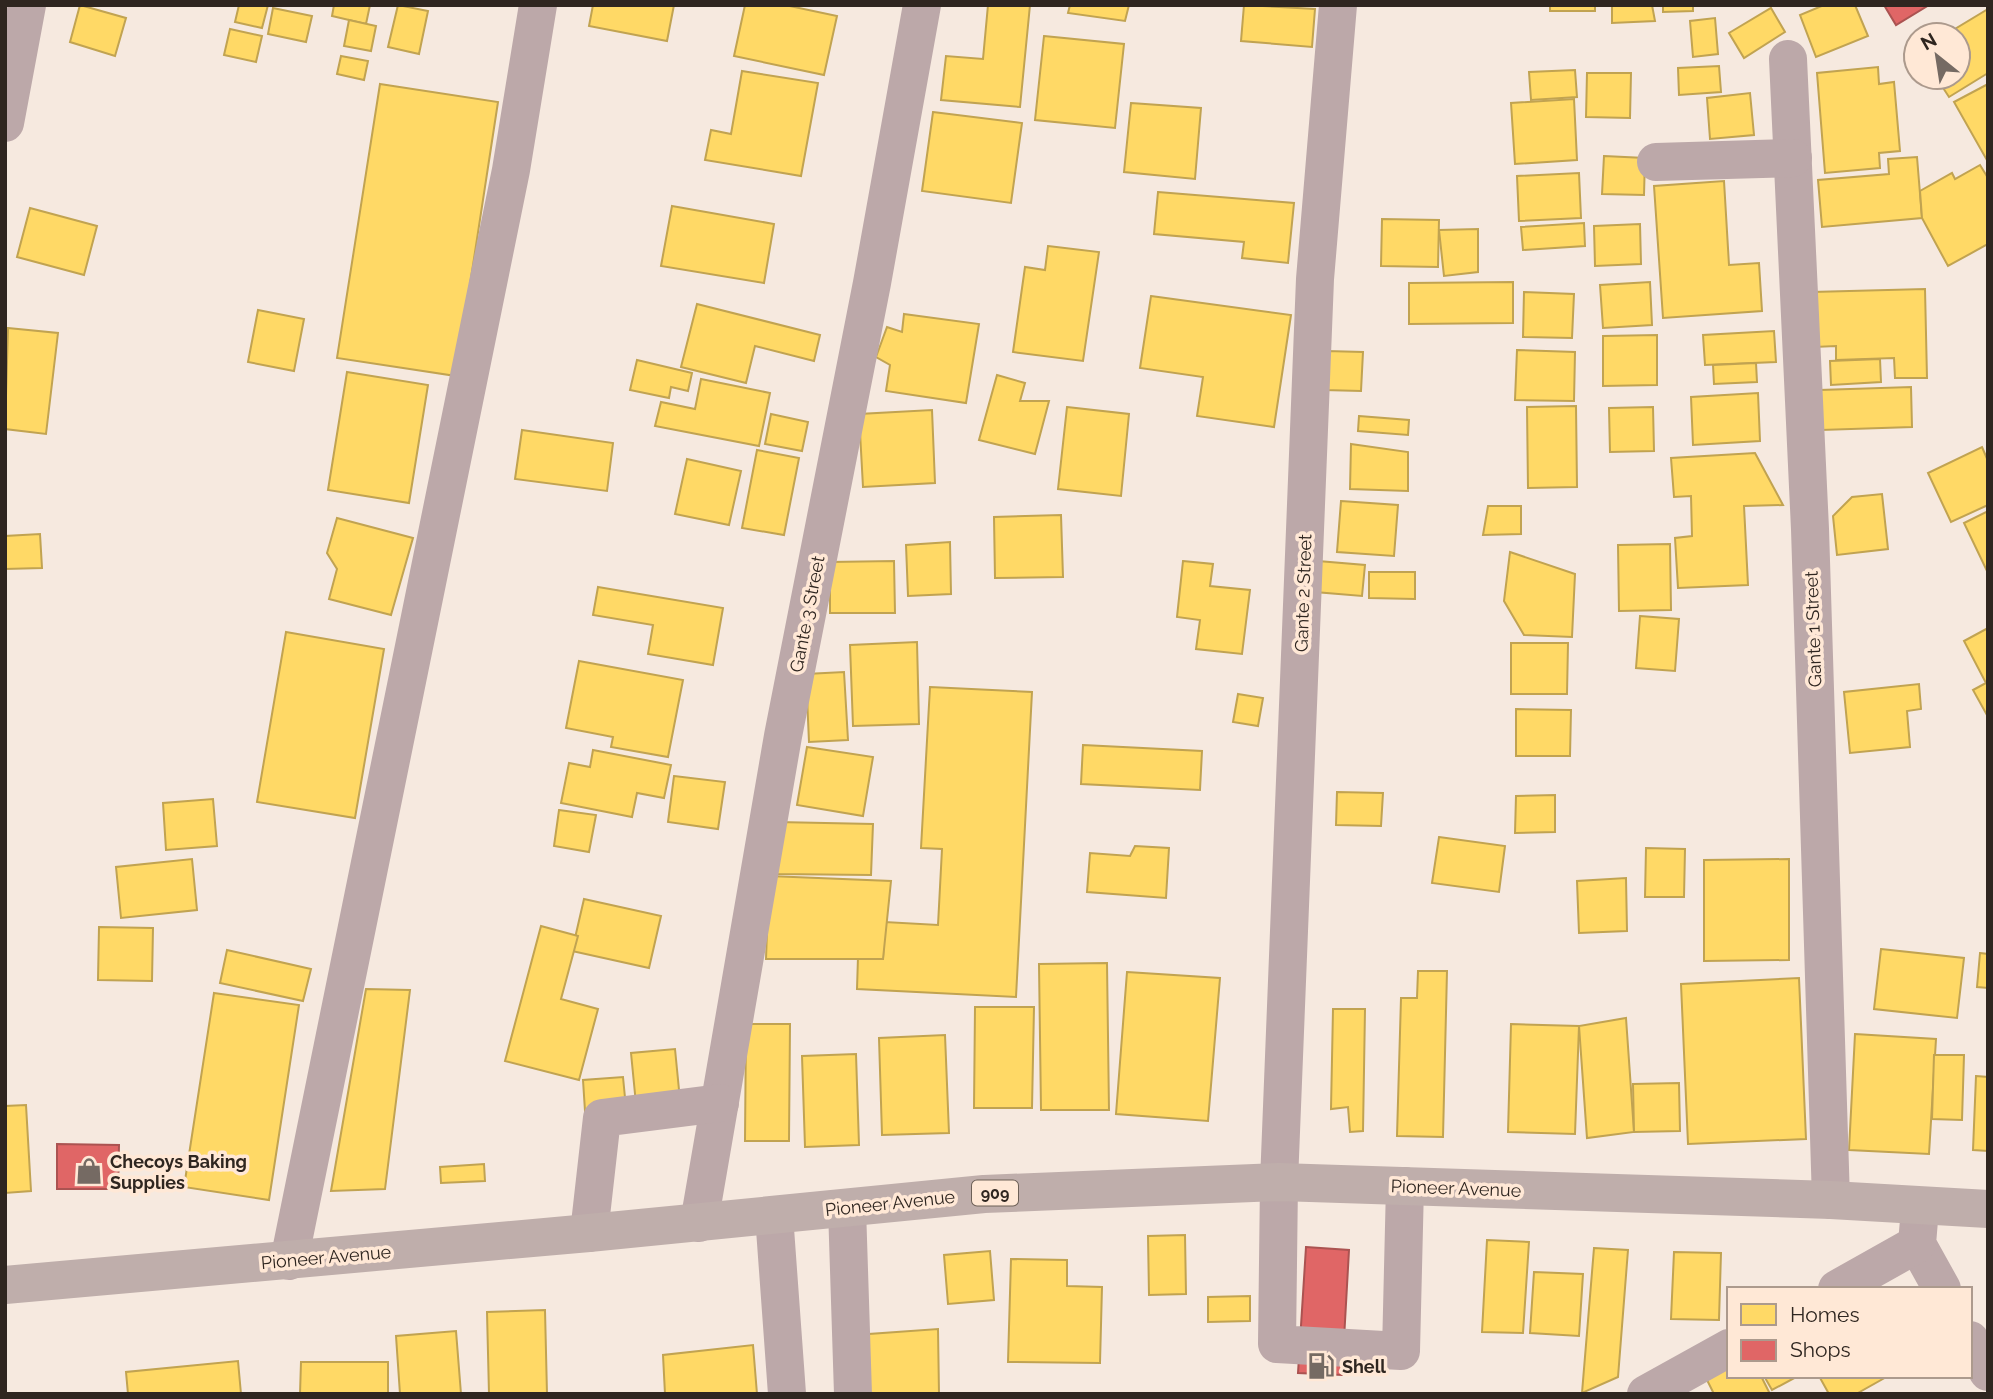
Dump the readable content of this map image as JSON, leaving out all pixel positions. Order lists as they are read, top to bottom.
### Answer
{
  "streets": {
    "highway": ["Pioneer Avenue", "909"],
    "street": ["Gante 2 Street", "Gante 3 Street", "Gante 1 Street"]
  },
  "crossings": [
    ["Gante 2 Street", "Pioneer Avenue"],
    ["Gante 3 Street", "Pioneer Avenue"],
    ["Gante 1 Street", "Pioneer Avenue"]
  ],
  "places": {
    "shop": ["Checoys Baking Supplies"],
    "fuel station": ["Shell"]
  },
  "legend": ["Homes", "Shops"],
  "north": "top left"
}
